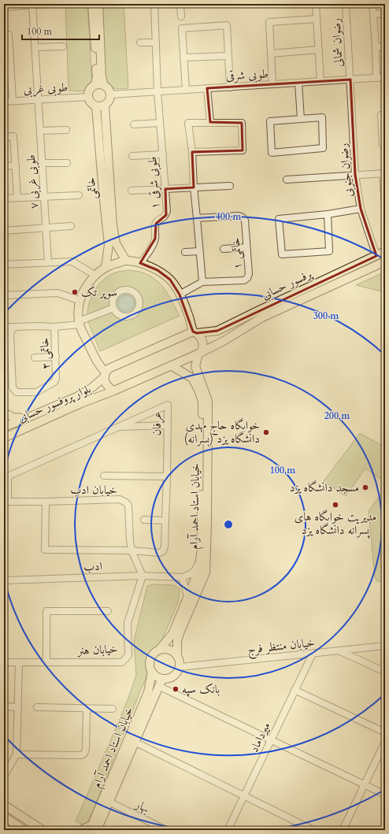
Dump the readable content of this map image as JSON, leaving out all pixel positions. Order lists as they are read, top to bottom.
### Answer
{
  "streets": {
    "main road": [
      "خاتمی",
      "پرفسور حسابی",
      "بلوار پروفسور حسابی",
      "خیابان استاد احمد آرام"
    ],
    "street": [
      "رضوان شمالی",
      "طوبی شرقی",
      "طوبی غربی",
      "رضوان جنوبی",
      "طوبی غربی ۷",
      "طوبی شرقی ۱",
      "خاتمی ۱",
      "خاتمی ۲",
      "عرفان",
      "خیابان ادب",
      "ادب",
      "خیابان منتظر فرج",
      "خیابان هنر",
      "میرداماد",
      "بهار"
    ]
  },
  "crossings": [
    ["رضوان شمالی", "طوبی شرقی"],
    ["رضوان شمالی", "رضوان جنوبی"],
    ["طوبی شرقی", "طوبی غربی"],
    ["طوبی شرقی", "رضوان جنوبی"],
    ["طوبی شرقی", "طوبی شرقی ۱"],
    ["طوبی شرقی", "خاتمی"],
    ["طوبی غربی", "طوبی غربی ۷"],
    ["طوبی غربی", "خاتمی"],
    ["رضوان جنوبی", "پرفسور حسابی"],
    ["پرفسور حسابی", "بلوار پروفسور حسابی"],
    ["پرفسور حسابی", "خیابان استاد احمد آرام"],
    ["بلوار پروفسور حسابی", "خیابان استاد احمد آرام"],
    ["عرفان", "خیابان ادب"],
    ["خیابان ادب", "ادب"],
    ["خیابان ادب", "خیابان هنر"],
    ["خیابان استاد احمد آرام", "خیابان منتظر فرج"],
    ["خیابان استاد احمد آرام", "بهار"],
    ["ادب", "خیابان هنر"],
    ["خیابان منتظر فرج", "میرداماد"]
  ],
  "places": [
    "سوپر تک",
    "خوابگاه حاج مهدی (پسرانه) دانشگاه یزد",
    "مسجد دانشگاه یزد",
    "مدیریت خوابگاه های پسرانه دانشگاه یزد",
    "بانک سپه"
  ],
  "scale_bar": "100 m",
  "rings": [
    "400 m",
    "300 m",
    "200 m",
    "100 m"
  ]
}
